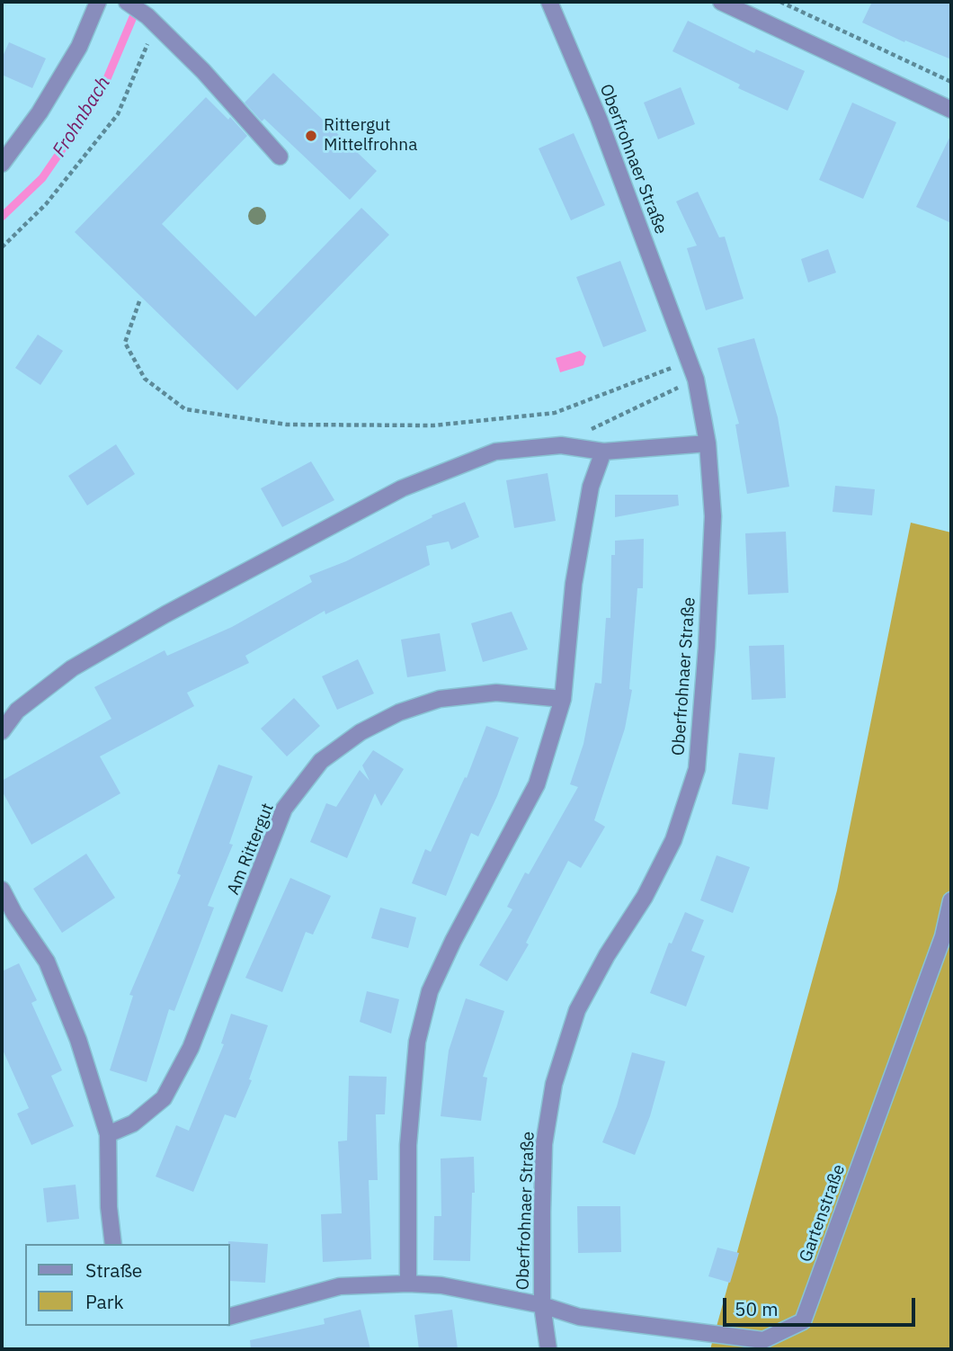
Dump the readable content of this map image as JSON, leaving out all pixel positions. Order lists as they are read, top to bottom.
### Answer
{
  "streets": {
    "street": ["Oberfrohnaer Straße", "Am Rittergut", "Gartenstraße"]
  },
  "crossings": [
    ["Oberfrohnaer Straße", "Gartenstraße"]
  ],
  "water": ["Frohnbach"],
  "places": ["Rittergut Mittelfrohna"],
  "legend": ["Straße", "Park"],
  "scale_bar": "50 m"
}
